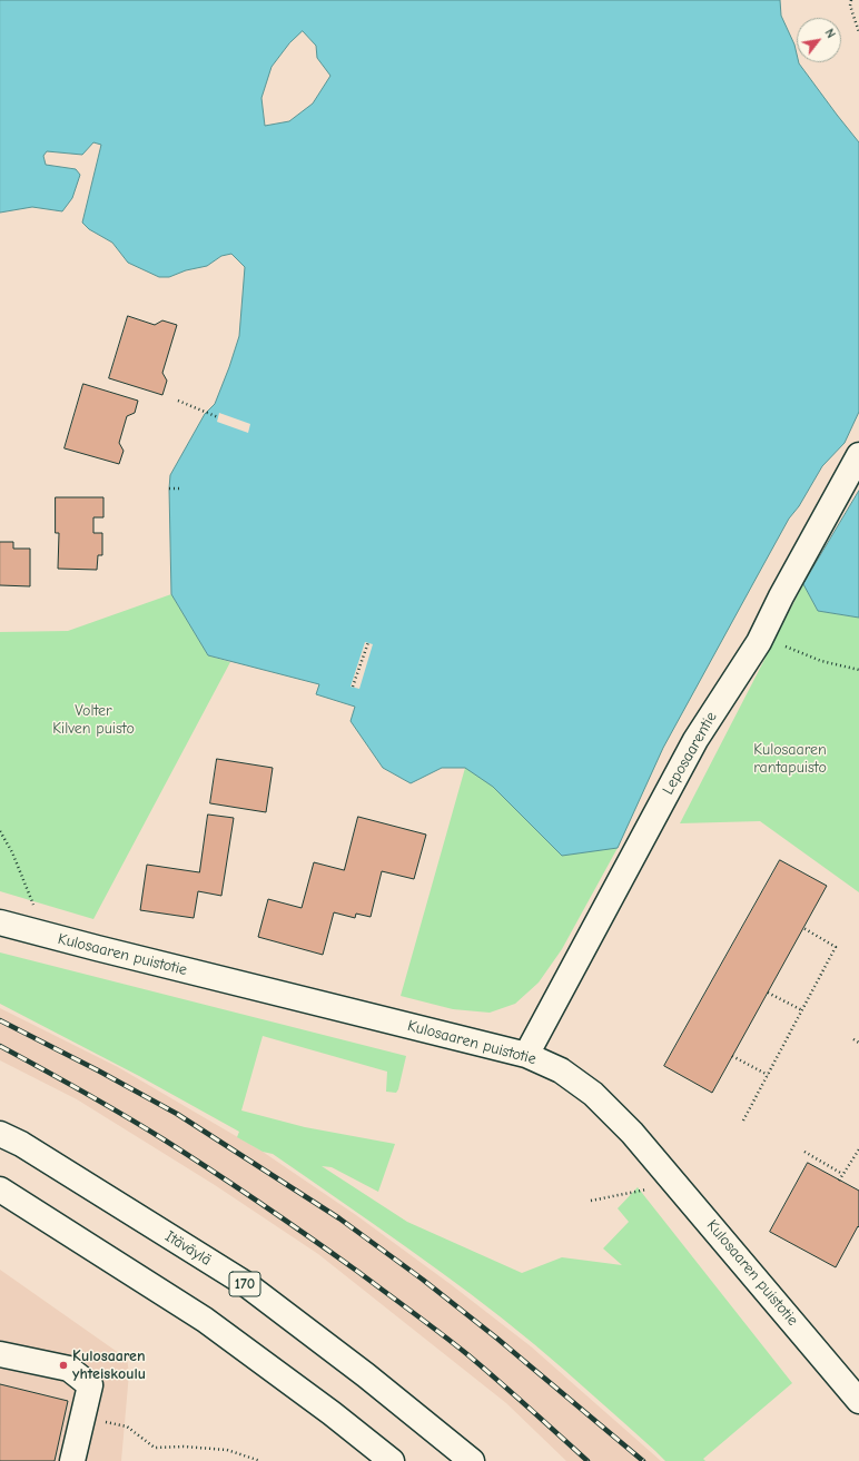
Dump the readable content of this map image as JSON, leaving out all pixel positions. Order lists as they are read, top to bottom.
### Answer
{
  "streets": {
    "main road": [
      "Leposaarentie",
      "Kulosaaren puistotie",
      "Itäväylä",
      "170"
    ]
  },
  "crossings": [
    ["Leposaarentie", "Kulosaaren puistotie"]
  ],
  "parks": ["Volter Kilven puisto", "Kulosaaren rantapuisto"],
  "places": ["Kulosaaren yhteiskoulu"],
  "north": "top right"
}
